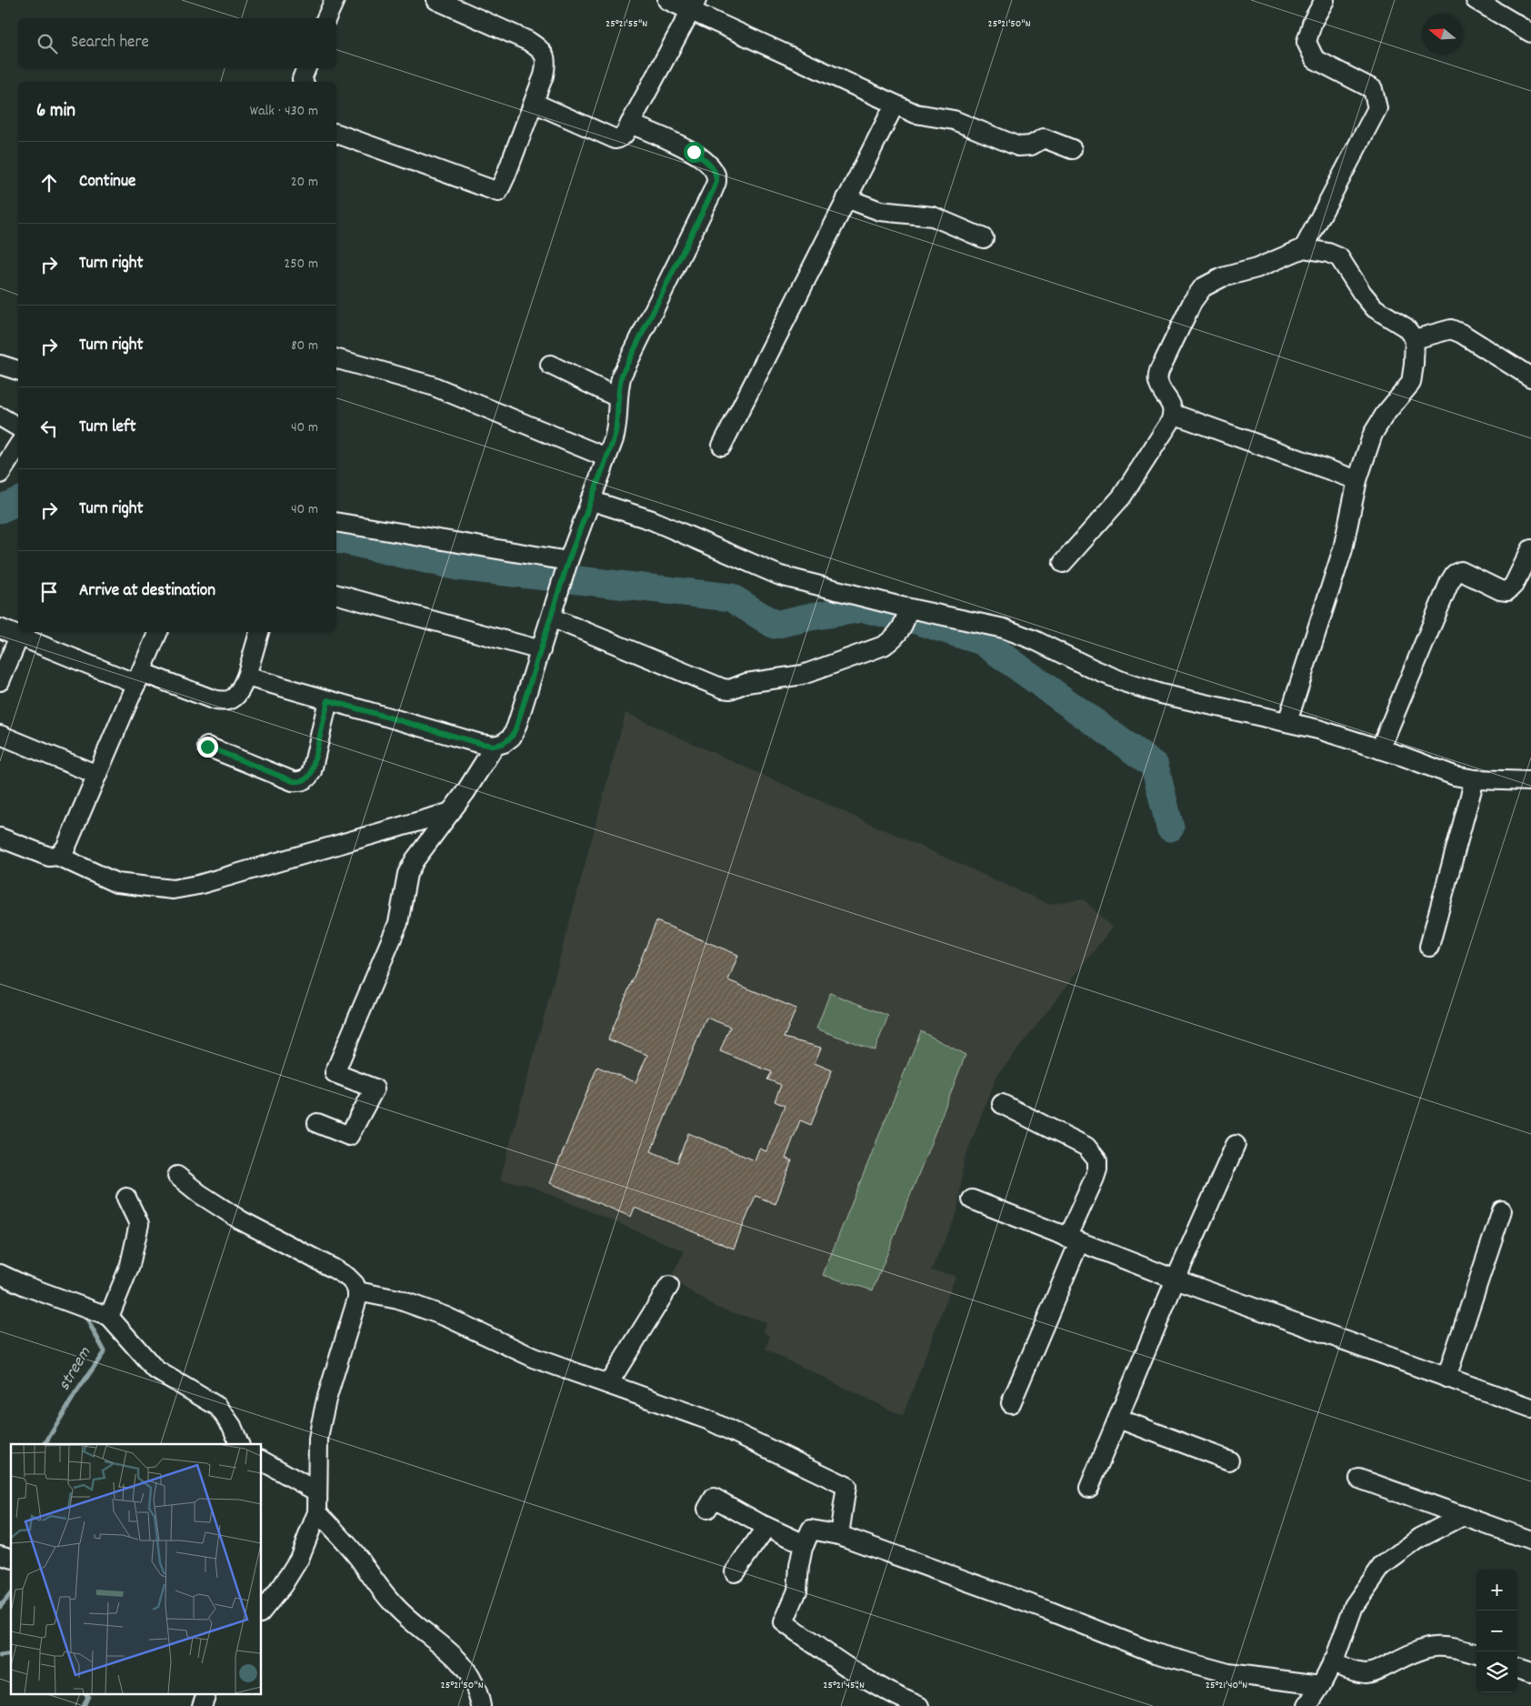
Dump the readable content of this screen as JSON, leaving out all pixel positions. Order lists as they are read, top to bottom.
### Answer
{
  "water": ["streem"],
  "north": "left",
  "page": {
    "search": "Search here",
    "heading": ["6 min", "Walk · 430 m"],
    "list": [
      ["Continue", "20 m"],
      ["Turn right", "250 m"],
      ["Turn right", "80 m"],
      ["Turn left", "40 m"],
      ["Turn right", "40 m"],
      "Arrive at destination"
    ],
    "map_buttons": ["+", "−"]
  },
  "coordinates": [
    "25°21'55\"N",
    "25°21'50\"N",
    "25°21'45\"N",
    "25°21'40\"N"
  ]
}
